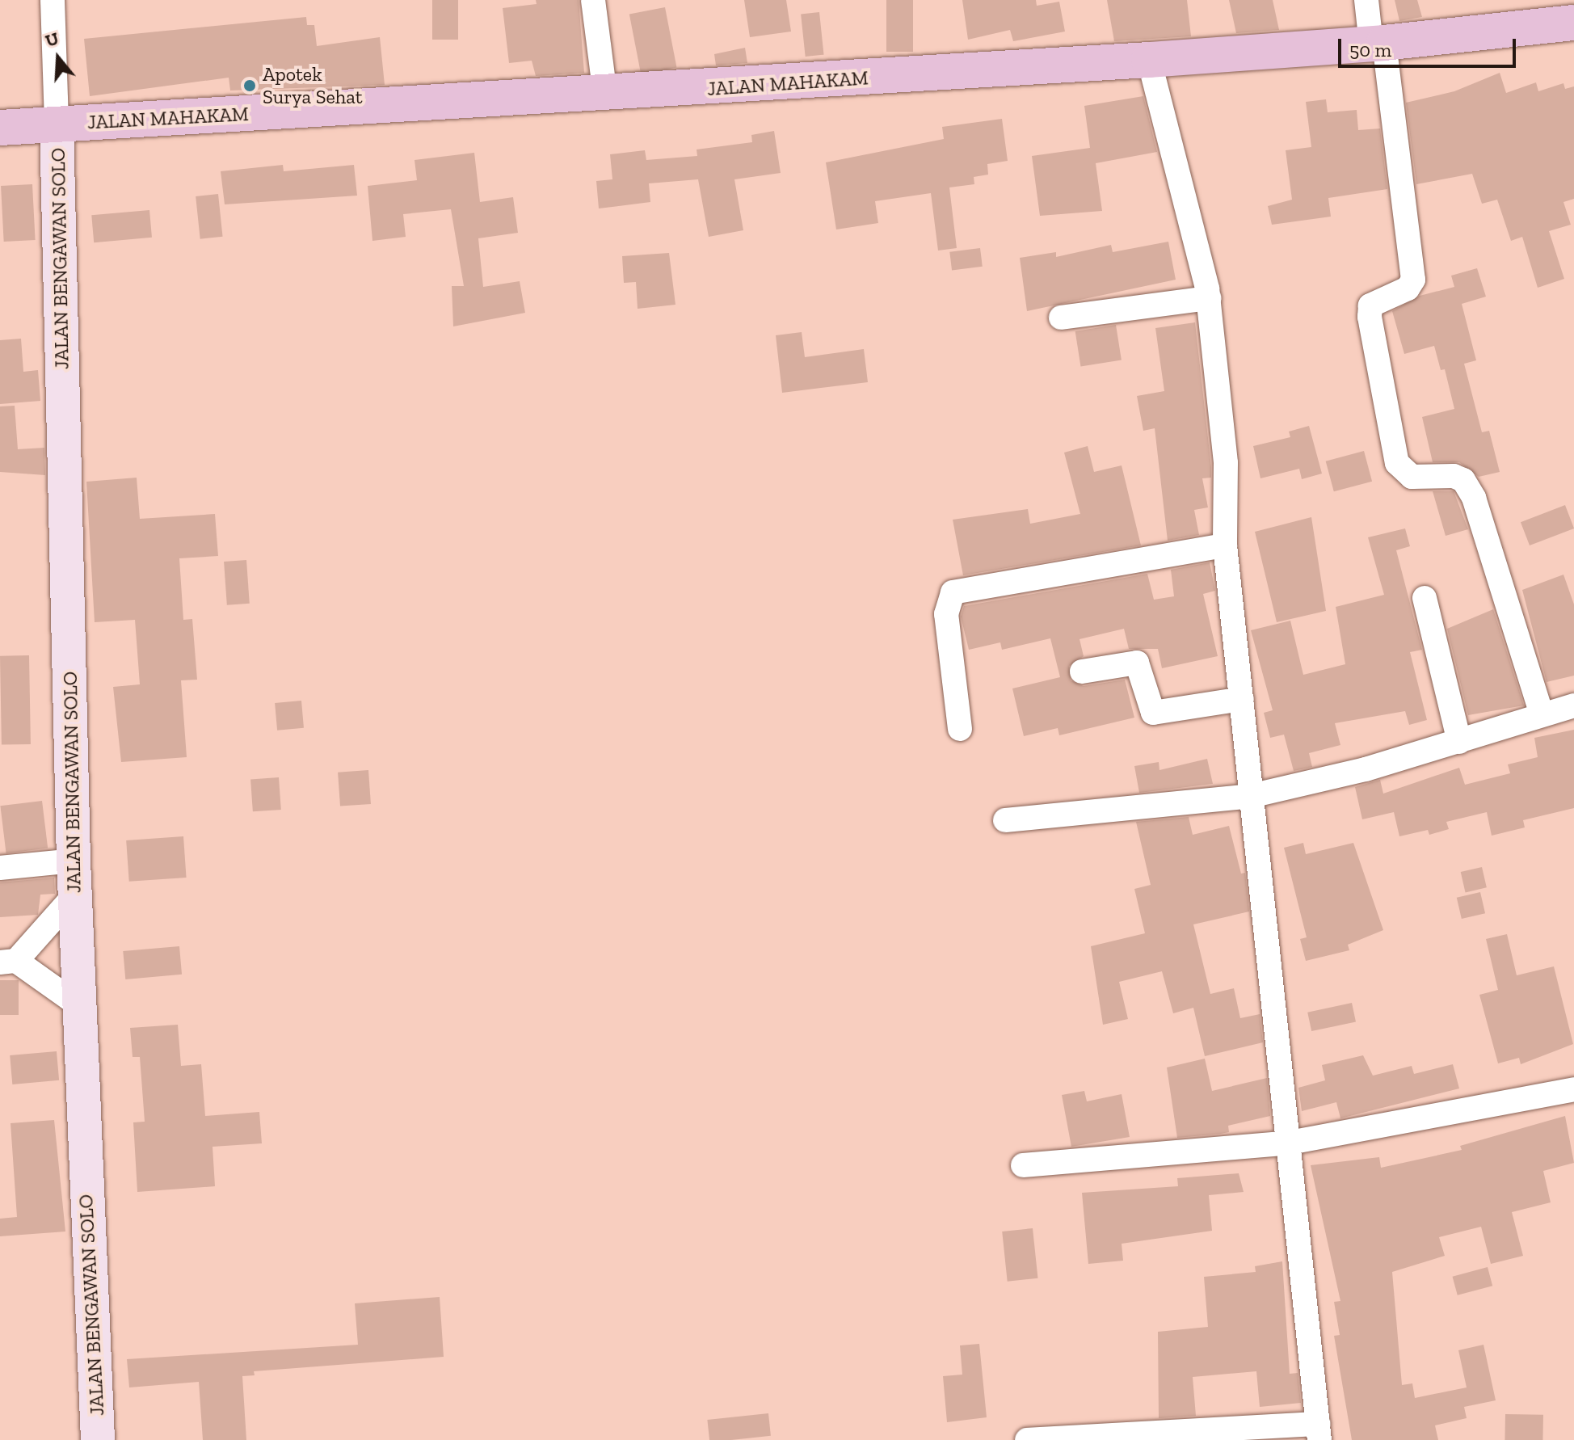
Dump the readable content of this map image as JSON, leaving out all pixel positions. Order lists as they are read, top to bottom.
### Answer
{
  "streets": {
    "main road": ["JALAN MAHAKAM", "JALAN BENGAWAN SOLO"]
  },
  "crossings": [
    ["JALAN MAHAKAM", "JALAN BENGAWAN SOLO"]
  ],
  "places": ["Apotek Surya Sehat"],
  "scale_bar": "50 m",
  "north": "top"
}
